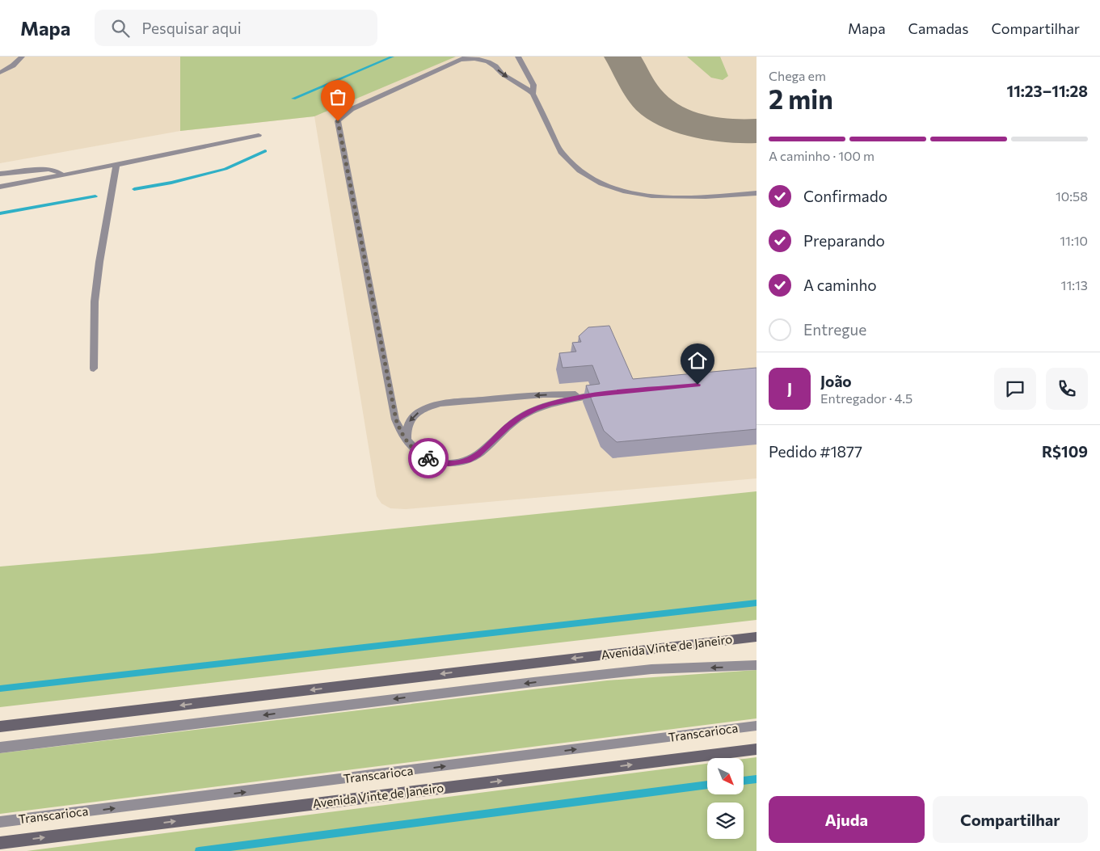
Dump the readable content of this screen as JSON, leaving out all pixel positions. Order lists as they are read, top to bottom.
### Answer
{
  "streets": {
    "street": ["Avenida Vinte de Janeiro"],
    "lane": ["Transcarioca"]
  },
  "north": "bottom right",
  "page": {
    "header": "Mapa",
    "search": "Pesquisar aqui",
    "nav": ["Mapa", "Camadas", "Compartilhar"],
    "heading": ["2 min", "Chega em", "11:23–11:28"],
    "panel": [
      "João",
      "Entregador · 4.5",
      "Pedido #1877",
      "R$109"
    ],
    "bar": "A caminho · 100 m",
    "list": [
      ["Confirmado", "10:58"],
      ["Preparando", "11:10"],
      ["A caminho", "11:13"],
      "Entregue"
    ],
    "round": "J",
    "buttons": ["Ajuda", "Compartilhar"]
  }
}
